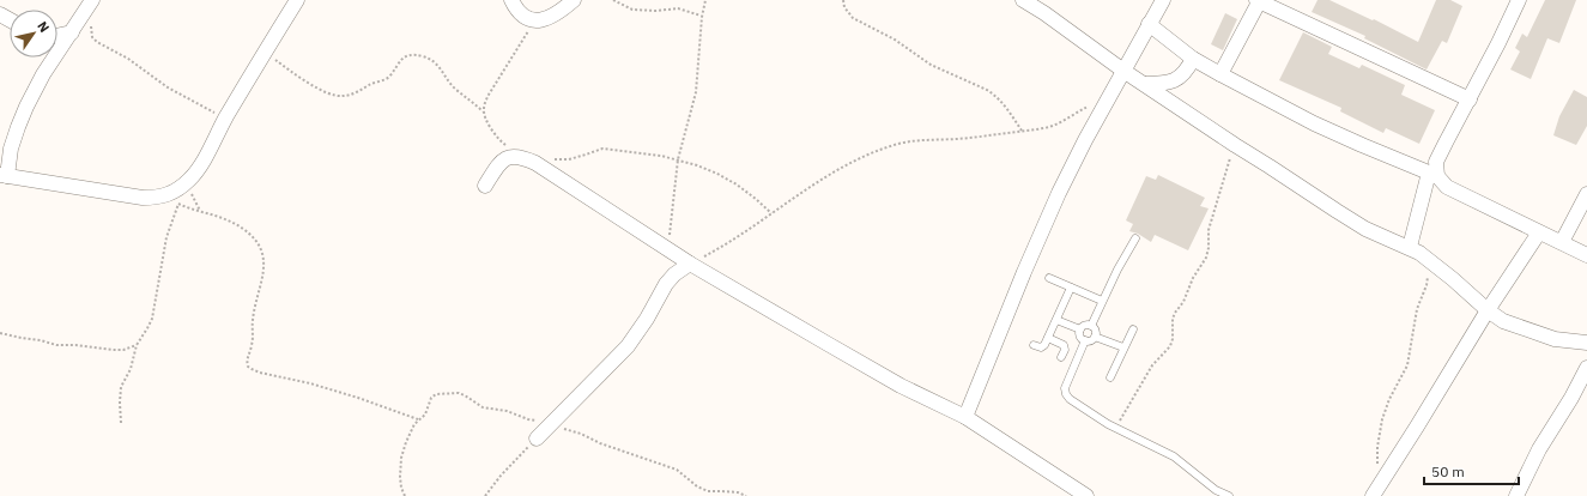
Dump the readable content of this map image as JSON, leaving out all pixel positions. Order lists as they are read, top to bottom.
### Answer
{
  "scale_bar": "50 m",
  "north": "top right"
}
